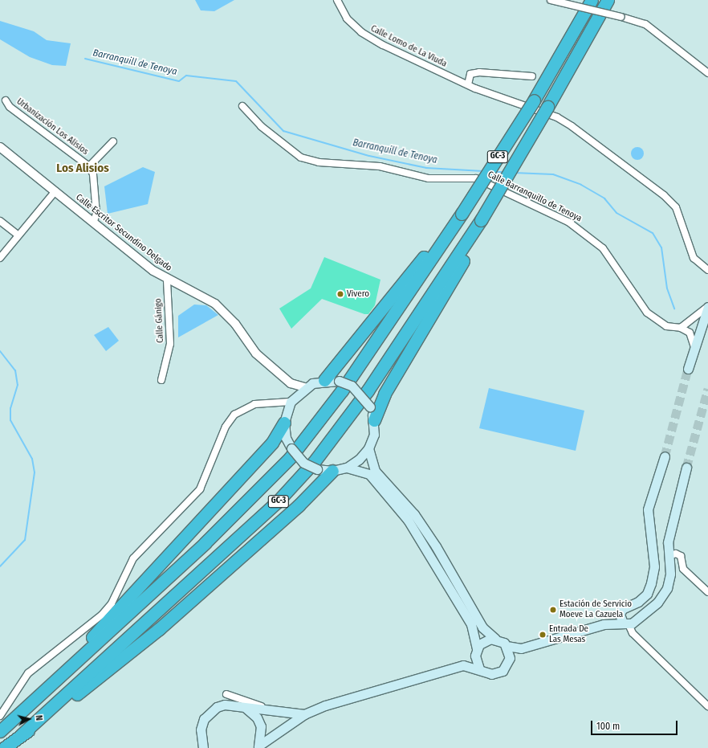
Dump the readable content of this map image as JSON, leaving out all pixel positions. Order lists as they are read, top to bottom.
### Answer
{
  "streets": {
    "highway": ["GC-3"],
    "street": [
      "Calle Lomo de La Viuda",
      "Urbanización Los Alisios",
      "Calle Barranquillo de Tenoya",
      "Calle Escritor Secundino Delgado",
      "Calle Gánigo"
    ]
  },
  "crossings": [
    ["Urbanización Los Alisios", "Calle Escritor Secundino Delgado"],
    ["Calle Escritor Secundino Delgado", "Calle Gánigo"]
  ],
  "districts": ["Los Alisios"],
  "water": ["Barranquill de Tenoya"],
  "places": ["Vivero", "Estación de Servicio Moeve La Cazuela", "Entrada De Las Mesas"],
  "scale_bar": "100 m",
  "north": "right"
}
